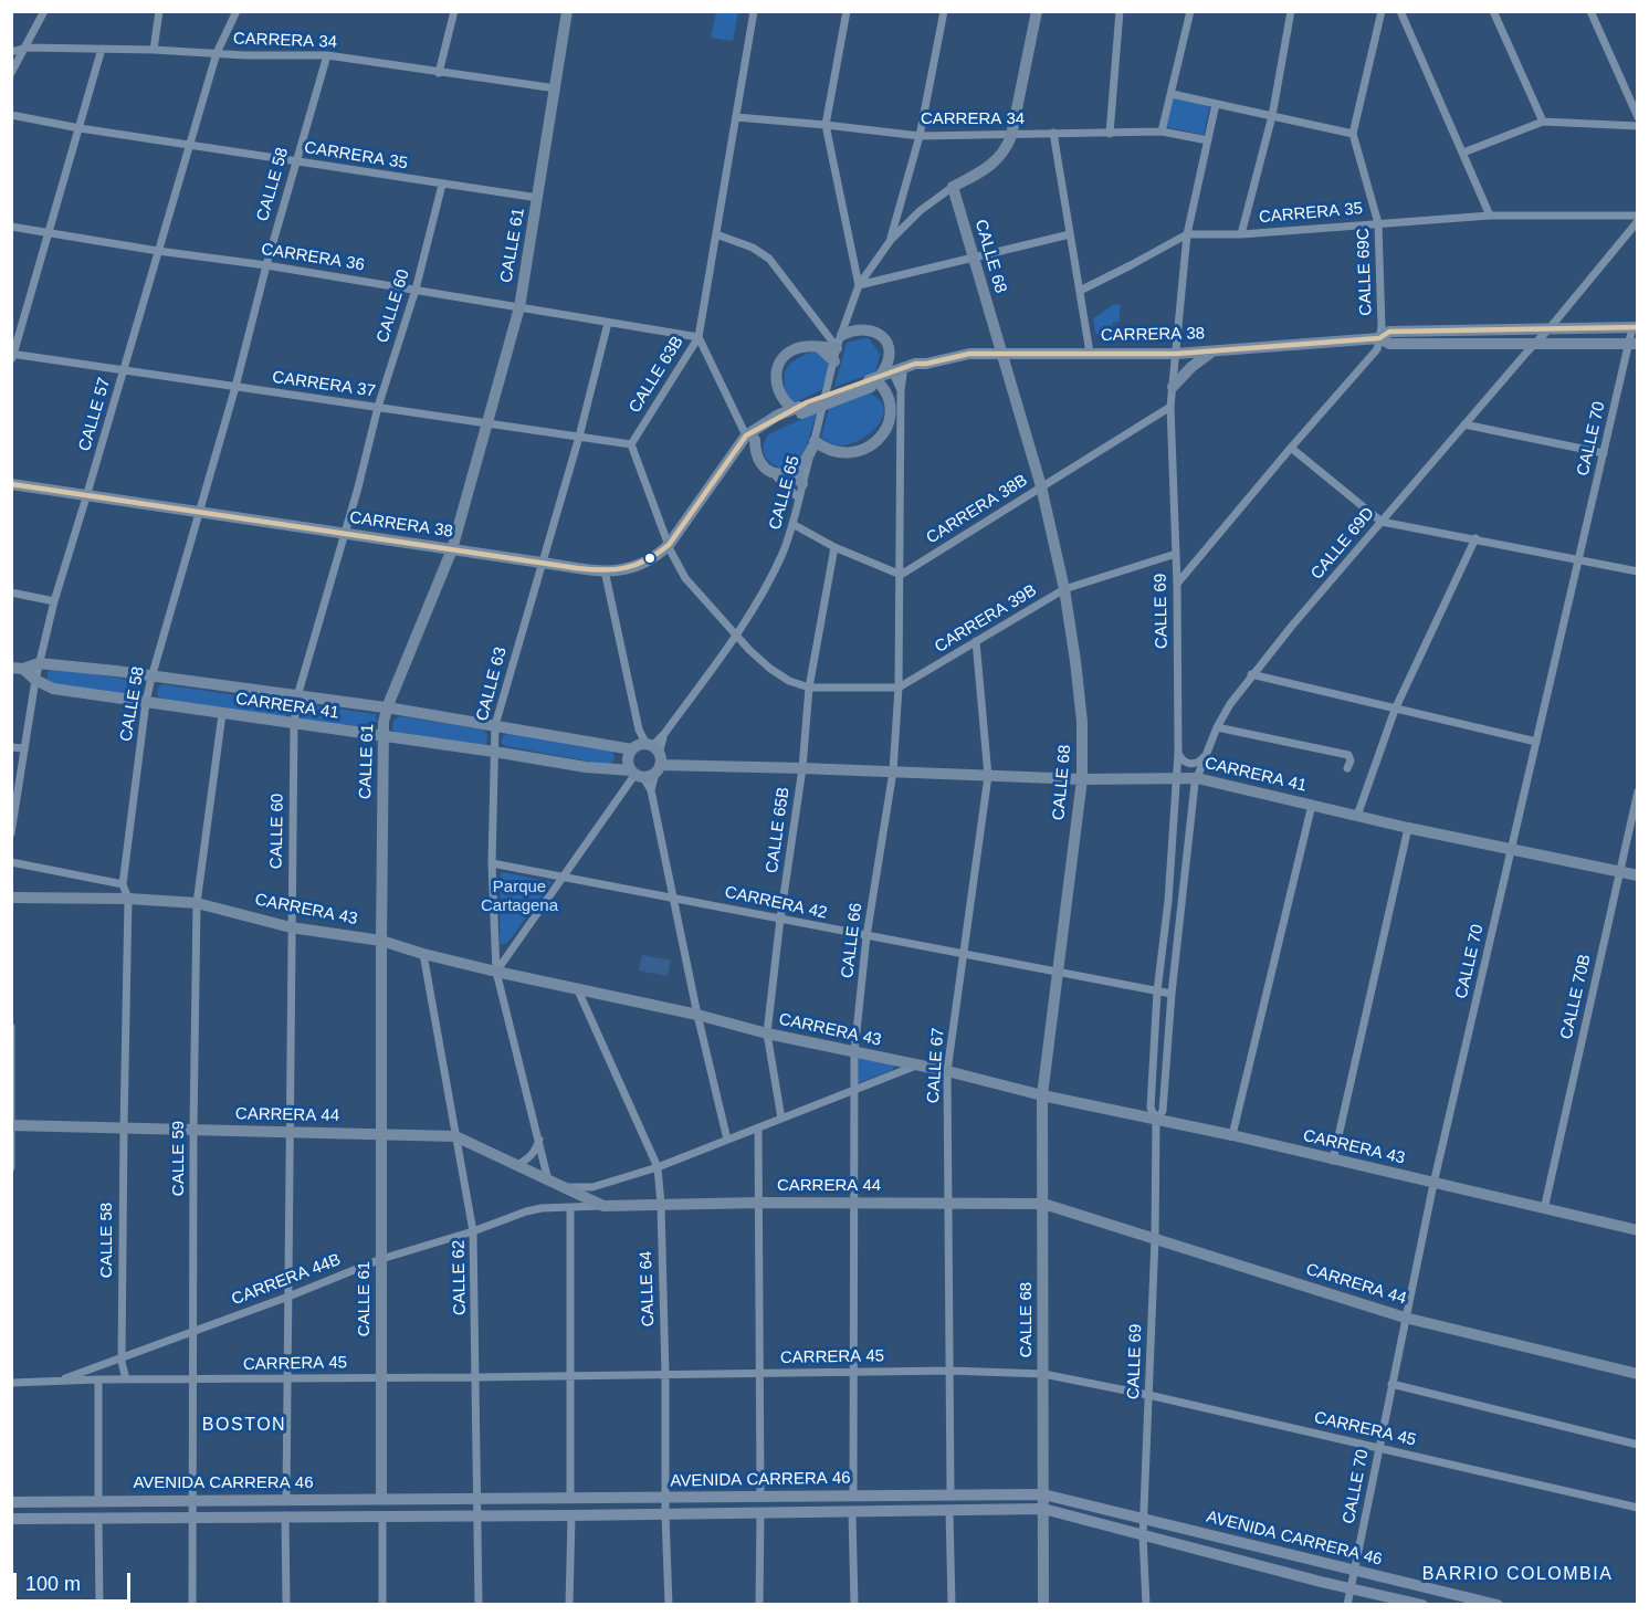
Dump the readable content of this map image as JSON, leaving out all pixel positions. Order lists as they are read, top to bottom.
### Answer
{
  "streets": {
    "main road": ["AVENIDA CARRERA 46"],
    "street": [
      "CARRERA 34",
      "CARRERA 35",
      "CALLE 58",
      "CALLE 61",
      "CALLE 68",
      "CARRERA 36",
      "CALLE 69C",
      "CALLE 60",
      "CARRERA 38",
      "CALLE 63B",
      "CARRERA 37",
      "CALLE 57",
      "CALLE 70",
      "CALLE 65",
      "CARRERA 38B",
      "CALLE 69D",
      "CALLE 69",
      "CARRERA 39B",
      "CALLE 63",
      "CARRERA 41",
      "CALLE 65B",
      "CARRERA 42",
      "CARRERA 43",
      "CALLE 66",
      "CALLE 70B",
      "CALLE 67",
      "CARRERA 44",
      "CALLE 59",
      "CALLE 62",
      "CARRERA 44B",
      "CALLE 64",
      "CARRERA 45"
    ]
  },
  "crossings": [
    ["CARRERA 34", "CALLE 58"],
    ["CARRERA 34", "CALLE 61"],
    ["CARRERA 34", "CALLE 63B"],
    ["CARRERA 34", "CALLE 57"],
    ["CARRERA 34", "CALLE 65"],
    ["CARRERA 34", "CALLE 69"],
    ["CARRERA 35", "CALLE 58"],
    ["CARRERA 35", "CALLE 61"],
    ["CARRERA 35", "CALLE 69C"],
    ["CARRERA 35", "CALLE 60"],
    ["CARRERA 35", "CALLE 57"],
    ["CARRERA 35", "CALLE 69"],
    ["CALLE 58", "CARRERA 36"],
    ["CALLE 58", "CARRERA 38"],
    ["CALLE 58", "CARRERA 37"],
    ["CALLE 58", "CARRERA 41"],
    ["CALLE 58", "CARRERA 43"],
    ["CALLE 58", "CARRERA 44"],
    ["CALLE 58", "CARRERA 44B"],
    ["CALLE 58", "CARRERA 45"],
    ["CALLE 61", "CARRERA 36"],
    ["CALLE 61", "CARRERA 38"],
    ["CALLE 61", "CARRERA 37"],
    ["CALLE 61", "CARRERA 41"],
    ["CALLE 61", "CARRERA 43"],
    ["CALLE 61", "CARRERA 44"],
    ["CALLE 61", "CARRERA 44B"],
    ["CALLE 61", "CARRERA 45"],
    ["CALLE 61", "AVENIDA CARRERA 46"],
    ["CALLE 68", "CARRERA 38"],
    ["CALLE 68", "CALLE 65"],
    ["CALLE 68", "CARRERA 38B"],
    ["CALLE 68", "CARRERA 39B"],
    ["CALLE 68", "CARRERA 41"],
    ["CALLE 68", "CARRERA 42"],
    ["CALLE 68", "CARRERA 43"],
    ["CALLE 68", "CARRERA 44"],
    ["CALLE 68", "CARRERA 45"],
    ["CALLE 68", "AVENIDA CARRERA 46"],
    ["CARRERA 36", "CALLE 60"],
    ["CARRERA 36", "CALLE 63B"],
    ["CARRERA 36", "CALLE 57"],
    ["CARRERA 36", "CALLE 63"],
    ["CALLE 69C", "CARRERA 38"],
    ["CALLE 69C", "CALLE 69"],
    ["CALLE 60", "CARRERA 38"],
    ["CALLE 60", "CARRERA 37"],
    ["CALLE 60", "CARRERA 41"],
    ["CALLE 60", "CARRERA 43"],
    ["CALLE 60", "CARRERA 44"],
    ["CALLE 60", "CARRERA 44B"],
    ["CALLE 60", "CARRERA 45"],
    ["CALLE 60", "AVENIDA CARRERA 46"],
    ["CARRERA 38", "CALLE 57"],
    ["CARRERA 38", "CALLE 70"],
    ["CARRERA 38", "CALLE 69D"],
    ["CARRERA 38", "CALLE 69"],
    ["CARRERA 38", "CALLE 63"],
    ["CARRERA 38", "CALLE 66"],
    ["CALLE 63B", "CARRERA 37"],
    ["CARRERA 37", "CALLE 57"],
    ["CARRERA 37", "CALLE 63"],
    ["CALLE 57", "CARRERA 41"],
    ["CALLE 70", "CARRERA 41"],
    ["CALLE 70", "CARRERA 43"],
    ["CALLE 70", "CARRERA 44"],
    ["CALLE 70", "CARRERA 45"],
    ["CALLE 70", "AVENIDA CARRERA 46"],
    ["CALLE 65", "CARRERA 41"],
    ["CALLE 65", "CARRERA 42"],
    ["CALLE 65", "CARRERA 43"],
    ["CARRERA 38B", "CALLE 69"],
    ["CARRERA 38B", "CALLE 66"],
    ["CALLE 69D", "CALLE 69"],
    ["CALLE 69D", "CARRERA 41"],
    ["CALLE 69", "CARRERA 39B"],
    ["CALLE 69", "CARRERA 41"],
    ["CALLE 69", "CARRERA 42"],
    ["CALLE 69", "CARRERA 43"],
    ["CALLE 69", "CARRERA 44"],
    ["CALLE 69", "CARRERA 45"],
    ["CALLE 69", "AVENIDA CARRERA 46"],
    ["CARRERA 39B", "CALLE 66"],
    ["CARRERA 39B", "CALLE 67"],
    ["CALLE 63", "CARRERA 41"],
    ["CALLE 63", "CARRERA 42"],
    ["CALLE 63", "CARRERA 43"],
    ["CALLE 63", "CARRERA 44"],
    ["CARRERA 41", "CALLE 65B"],
    ["CARRERA 41", "CALLE 66"],
    ["CARRERA 41", "CALLE 70B"],
    ["CARRERA 41", "CALLE 67"],
    ["CARRERA 41", "CALLE 59"],
    ["CALLE 65B", "CARRERA 42"],
    ["CALLE 65B", "CARRERA 43"],
    ["CARRERA 42", "CALLE 66"],
    ["CARRERA 42", "CALLE 67"],
    ["CARRERA 43", "CALLE 66"],
    ["CARRERA 43", "CALLE 70B"],
    ["CARRERA 43", "CALLE 67"],
    ["CARRERA 43", "CALLE 59"],
    ["CARRERA 43", "CALLE 62"],
    ["CARRERA 43", "CALLE 64"],
    ["CALLE 66", "CARRERA 44"],
    ["CALLE 66", "CARRERA 45"],
    ["CALLE 66", "AVENIDA CARRERA 46"],
    ["CALLE 67", "CARRERA 44"],
    ["CALLE 67", "CARRERA 45"],
    ["CALLE 67", "AVENIDA CARRERA 46"],
    ["CARRERA 44", "CALLE 59"],
    ["CARRERA 44", "CALLE 62"],
    ["CARRERA 44", "CARRERA 44B"],
    ["CARRERA 44", "CALLE 64"],
    ["CALLE 59", "CARRERA 44B"],
    ["CALLE 59", "CARRERA 45"],
    ["CALLE 59", "AVENIDA CARRERA 46"],
    ["CALLE 62", "CARRERA 44B"],
    ["CALLE 62", "CARRERA 45"],
    ["CALLE 62", "AVENIDA CARRERA 46"],
    ["CARRERA 44B", "CARRERA 45"],
    ["CALLE 64", "CARRERA 45"],
    ["CALLE 64", "AVENIDA CARRERA 46"]
  ],
  "districts": ["BOSTON", "BARRIO COLOMBIA"],
  "parks": ["Parque Cartagena"],
  "scale_bar": "100 m"
}
